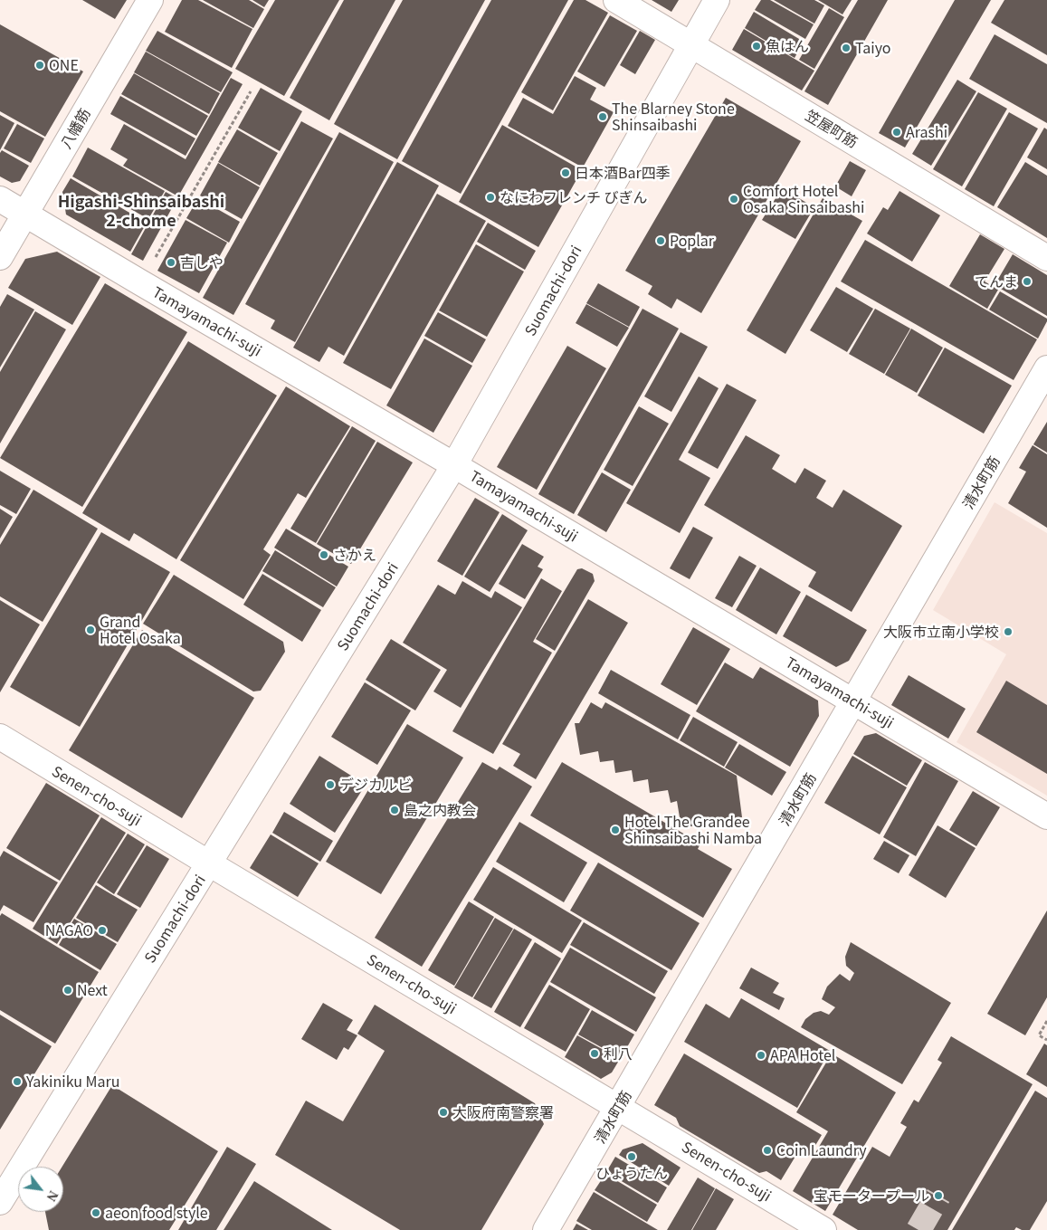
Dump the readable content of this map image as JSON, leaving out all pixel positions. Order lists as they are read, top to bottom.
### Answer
{
  "streets": {
    "street": [
      "八幡筋",
      "笠屋町筋",
      "Suomachi-dori",
      "Tamayamachi-suji",
      "清水町筋",
      "Senen-cho-suji"
    ]
  },
  "crossings": [
    ["八幡筋", "Tamayamachi-suji"],
    ["笠屋町筋", "Suomachi-dori"],
    ["Suomachi-dori", "Tamayamachi-suji"],
    ["Suomachi-dori", "Senen-cho-suji"],
    ["Tamayamachi-suji", "清水町筋"],
    ["清水町筋", "Senen-cho-suji"]
  ],
  "districts": ["Higashi-Shinsaibashi 2-chome"],
  "places": [
    "魚はん",
    "Taiyo",
    "ONE",
    "The Blarney Stone Shinsaibashi",
    "Arashi",
    "日本酒Bar四季",
    "なにわフレンチ びぎん",
    "Comfort Hotel Osaka Sinsaibashi",
    "Poplar",
    "吉しや",
    "てんま",
    "さかえ",
    "Grand Hotel Osaka",
    "大阪市立南小学校",
    "デジカルビ",
    "島之内教会",
    "Hotel The Grandee Shinsaibashi Namba",
    "NAGAO",
    "Next",
    "利八",
    "APA Hotel",
    "Yakiniku Maru",
    "大阪府南警察署",
    "Coin Laundry",
    "ひょうたん",
    "宝モータープール",
    "aeon food style"
  ],
  "north": "bottom right"
}
